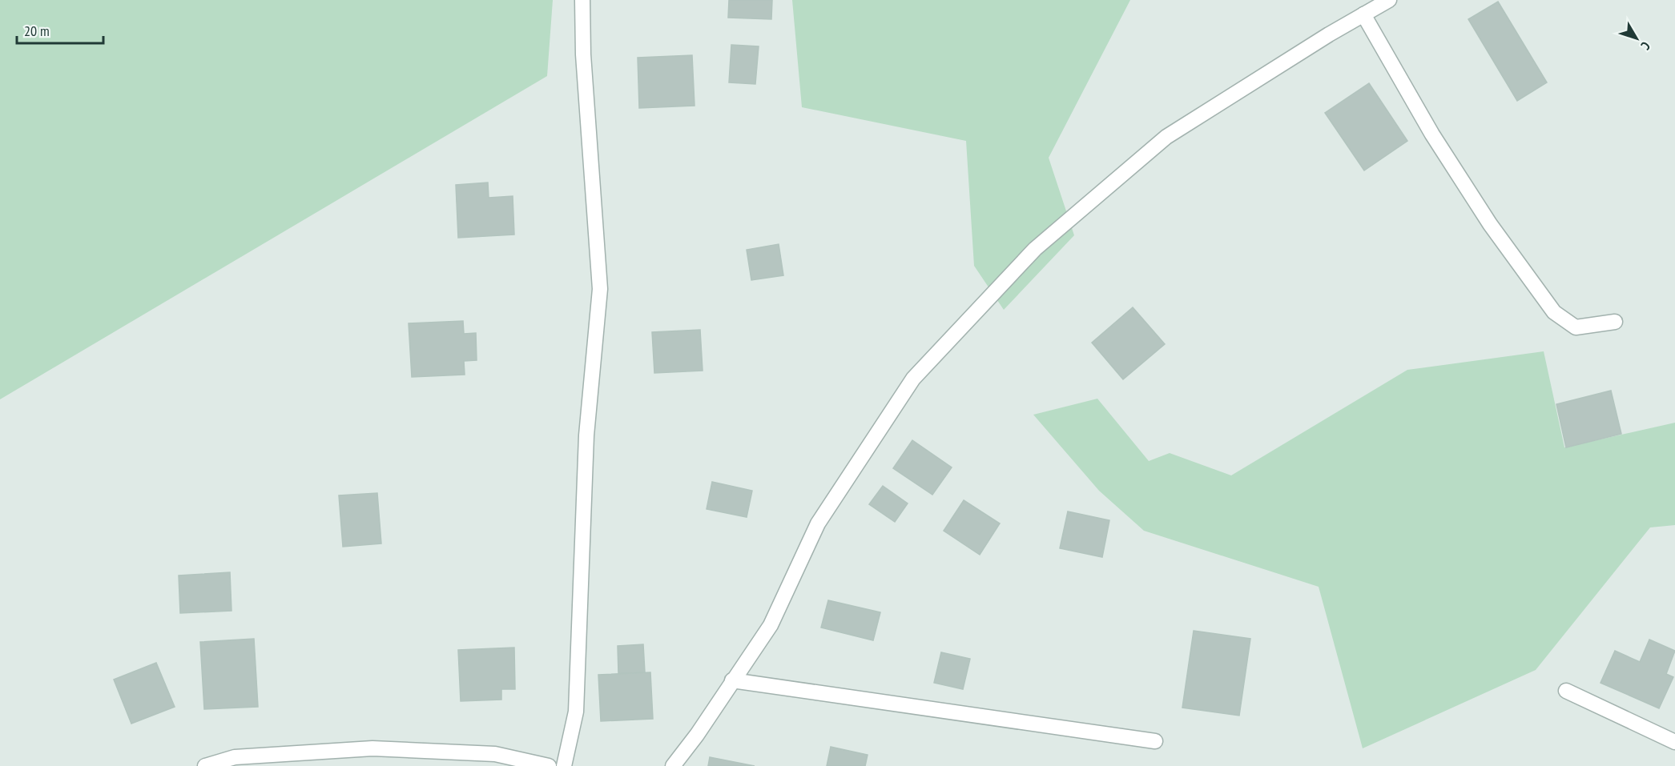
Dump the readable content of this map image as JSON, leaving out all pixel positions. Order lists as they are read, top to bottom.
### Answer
{
  "scale_bar": "20 m",
  "north": "bottom right"
}
